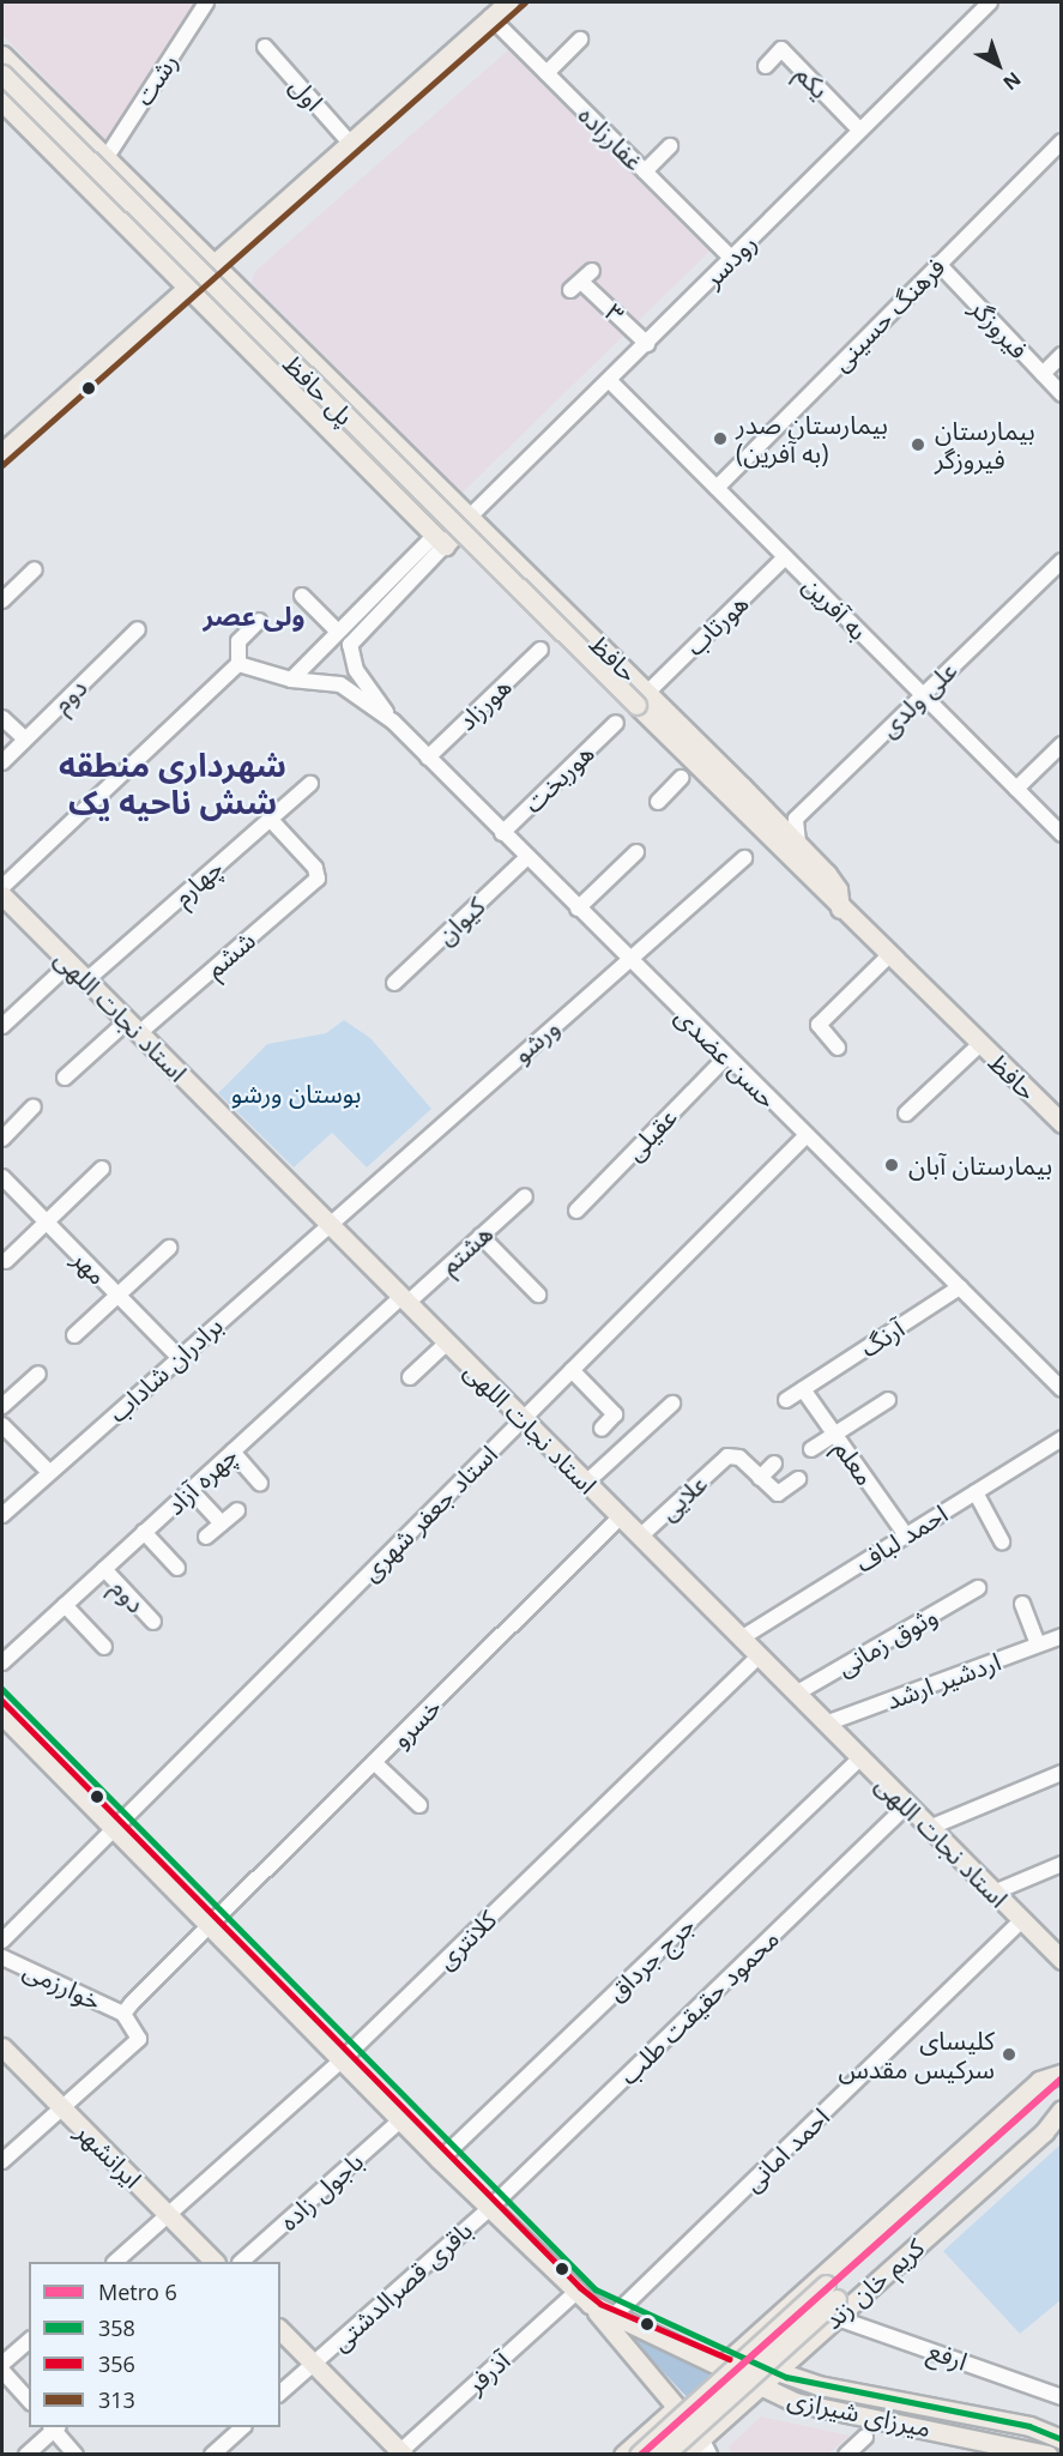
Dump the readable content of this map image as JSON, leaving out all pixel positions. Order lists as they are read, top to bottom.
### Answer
{
  "streets": {
    "main road": [
      "پل حافظ",
      "حافظ",
      "استاد نجات اللهی",
      "ایرانشهر",
      "کریم خان زند",
      "میرزای شیرازی"
    ],
    "street": [
      "رشت",
      "یکم",
      "اول",
      "غفارزاده",
      "رودسر",
      "۳",
      "فرهنگ حسینی",
      "فیروزگر",
      "به آفرین",
      "هورتاب",
      "دوم",
      "علی ولدی",
      "هورزاد",
      "هوربخت",
      "چهارم",
      "کیوان",
      "ششم",
      "ورشو",
      "حسن عضدی",
      "عقیلی",
      "هشتم",
      "مهر",
      "آرنگ",
      "برادران شاداب",
      "معلم",
      "چهره آزاد",
      "علایی",
      "استاد جعفر شهری",
      "احمد لباف",
      "وثوق زمانی",
      "اردشیر ارشد",
      "خسرو",
      "کلانتری",
      "جرج جرداق",
      "خوارزمی",
      "محمود حقیقت طلب",
      "احمد امانی",
      "باجول زاده",
      "باقری قصرالدشتی",
      "ارفع",
      "آذرفر"
    ]
  },
  "crossings": [
    ["رشت", "حافظ"],
    ["یکم", "رودسر"],
    ["غفارزاده", "رودسر"],
    ["رودسر", "۳"],
    ["رودسر", "به آفرین"],
    ["رودسر", "حافظ"],
    ["فرهنگ حسینی", "فیروزگر"],
    ["فرهنگ حسینی", "به آفرین"],
    ["پل حافظ", "هورتاب"],
    ["پل حافظ", "حافظ"],
    ["به آفرین", "هورتاب"],
    ["به آفرین", "علی ولدی"],
    ["هورتاب", "حافظ"],
    ["حافظ", "علی ولدی"],
    ["دوم", "چهره آزاد"],
    ["هورزاد", "حسن عضدی"],
    ["هوربخت", "حسن عضدی"],
    ["چهارم", "ششم"],
    ["چهارم", "استاد نجات اللهی"],
    ["کیوان", "حسن عضدی"],
    ["ششم", "استاد نجات اللهی"],
    ["استاد نجات اللهی", "ورشو"],
    ["استاد نجات اللهی", "هشتم"],
    ["استاد نجات اللهی", "برادران شاداب"],
    ["استاد نجات اللهی", "چهره آزاد"],
    ["استاد نجات اللهی", "علایی"],
    ["استاد نجات اللهی", "استاد جعفر شهری"],
    ["استاد نجات اللهی", "احمد لباف"],
    ["استاد نجات اللهی", "وثوق زمانی"],
    ["استاد نجات اللهی", "اردشیر ارشد"],
    ["استاد نجات اللهی", "خسرو"],
    ["استاد نجات اللهی", "کلانتری"],
    ["استاد نجات اللهی", "جرج جرداق"],
    ["استاد نجات اللهی", "محمود حقیقت طلب"],
    ["استاد نجات اللهی", "احمد امانی"],
    ["ورشو", "حسن عضدی"],
    ["ورشو", "برادران شاداب"],
    ["حسن عضدی", "عقیلی"],
    ["حسن عضدی", "آرنگ"],
    ["حسن عضدی", "استاد جعفر شهری"],
    ["هشتم", "چهره آزاد"],
    ["مهر", "برادران شاداب"],
    ["آرنگ", "معلم"],
    ["معلم", "احمد لباف"],
    ["خسرو", "خوارزمی"],
    ["کلانتری", "ایرانشهر"],
    ["محمود حقیقت طلب", "باقری قصرالدشتی"],
    ["احمد امانی", "میرزای شیرازی"],
    ["کریم خان زند", "ارفع"],
    ["کریم خان زند", "میرزای شیرازی"],
    ["آذرفر", "میرزای شیرازی"]
  ],
  "districts": ["ولی عصر", "شهرداری منطقه شش ناحیه یک"],
  "parks": ["بوستان ورشو"],
  "places": [
    "بیمارستان صدر (به آفرین)",
    "بیمارستان فیروزگر",
    "بیمارستان آبان",
    "کلیسای سرکیس مقدس"
  ],
  "lines": [
    "transit line 313",
    "transit line 358",
    "transit line 356",
    "metro line 6"
  ],
  "legend": [
    "Metro 6",
    "358",
    "356",
    "313"
  ],
  "north": "bottom right"
}
